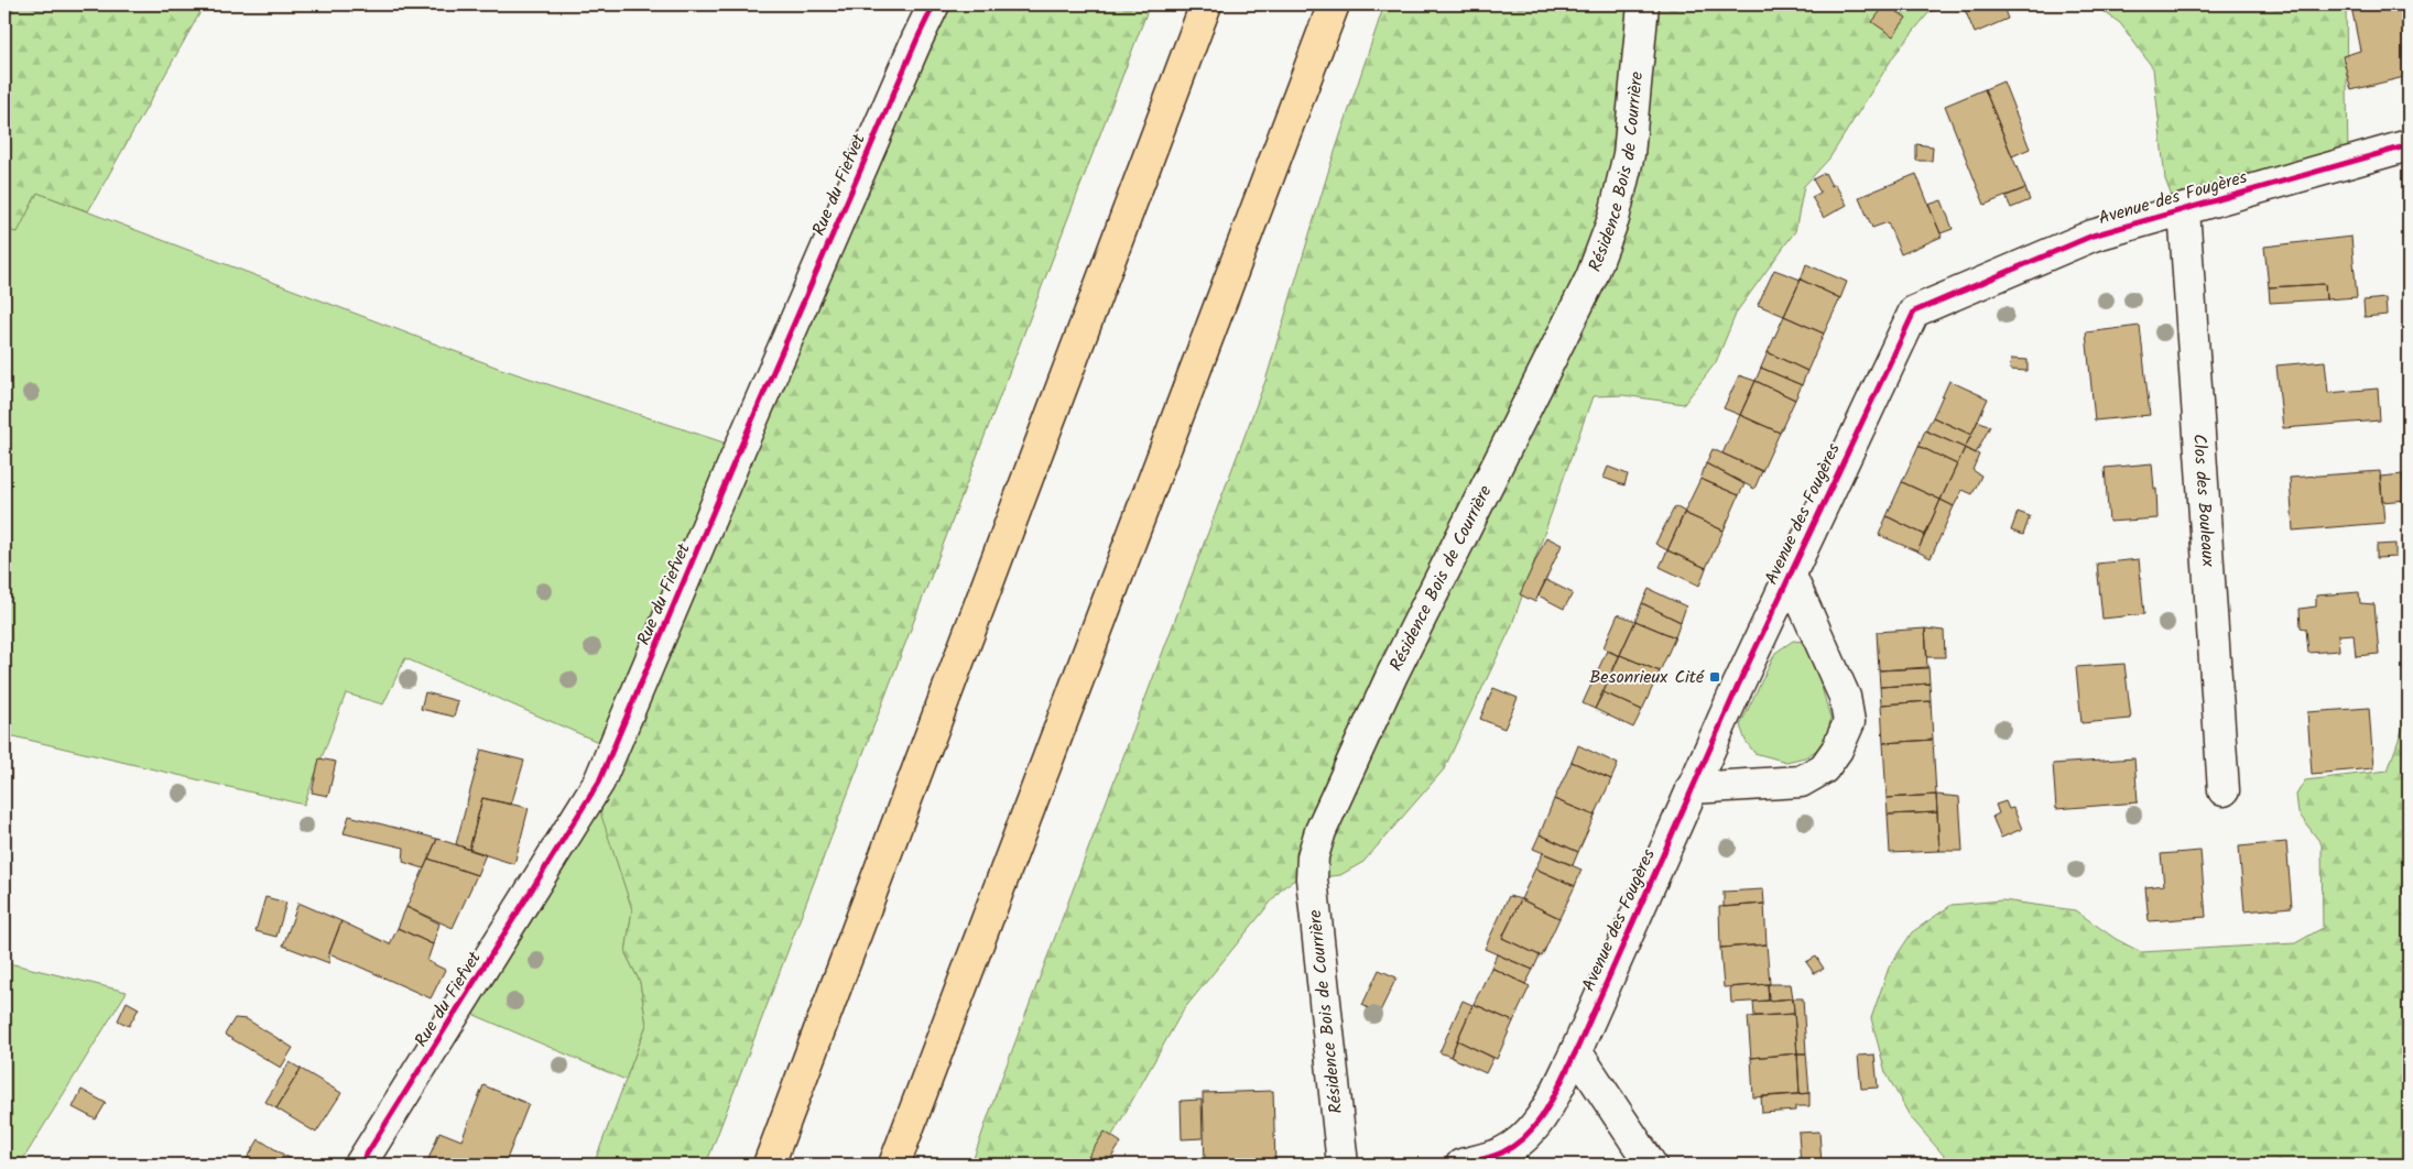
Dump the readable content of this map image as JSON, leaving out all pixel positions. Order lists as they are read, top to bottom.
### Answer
{
  "streets": {
    "street": [
      "Résidence Bois de Courrière",
      "Rue du Fiefvet",
      "Avenue des Fougères",
      "Clos des Bouleaux"
    ]
  },
  "crossings": [
    ["Avenue des Fougères", "Clos des Bouleaux"]
  ],
  "places": {
    "transit": ["Besonrieux Cité"]
  }
}
